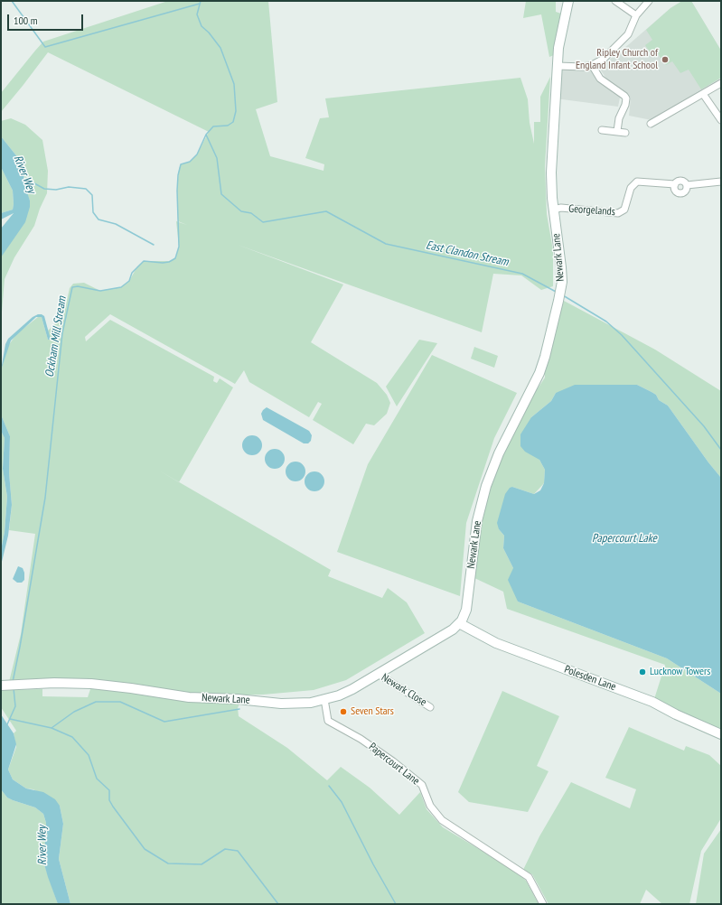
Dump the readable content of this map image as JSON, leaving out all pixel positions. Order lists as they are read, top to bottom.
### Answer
{
  "streets": {
    "main road": ["Newark Lane", "Polesden Lane"],
    "street": ["Georgelands", "Newark Close", "Papercourt Lane"]
  },
  "crossings": [
    ["Georgelands", "Newark Lane"],
    ["Newark Lane", "Polesden Lane"],
    ["Newark Lane", "Newark Close"],
    ["Newark Lane", "Papercourt Lane"]
  ],
  "water": [
    "River Wey",
    "East Clandon Stream",
    "Ockham Mill Stream",
    "Papercourt Lake"
  ],
  "places": ["Ripley Church of England Infant School", "Lucknow Towers", "Seven Stars"],
  "scale_bar": "100 m"
}
